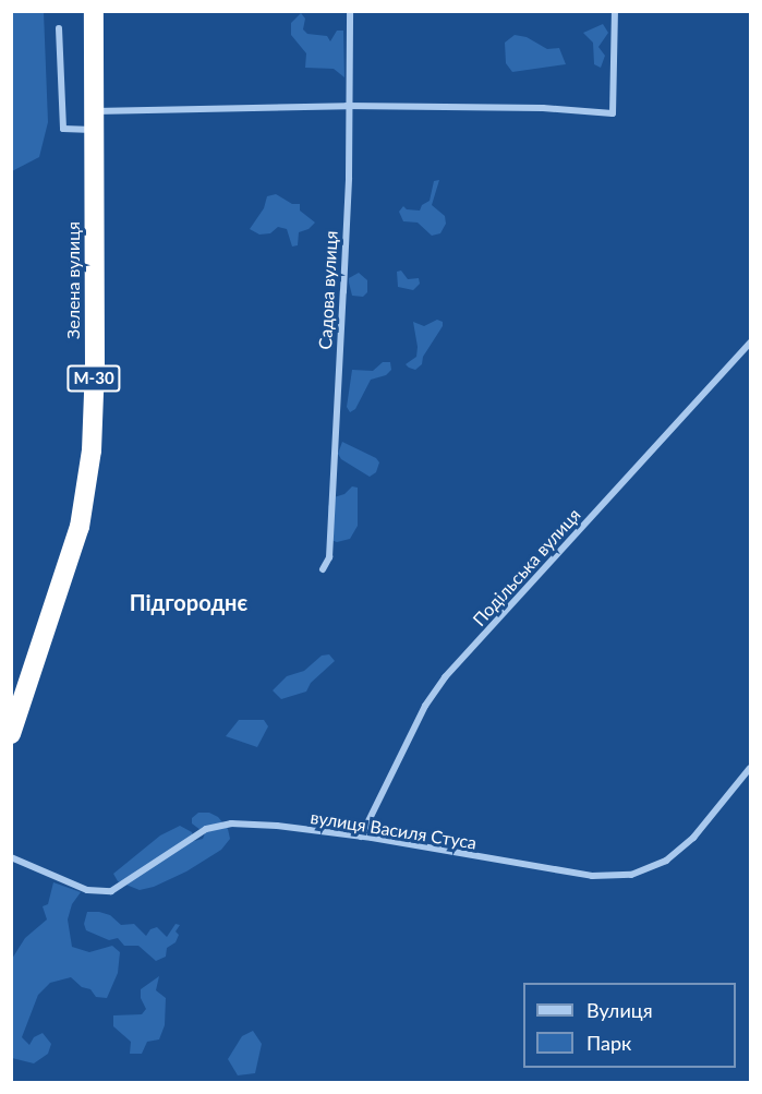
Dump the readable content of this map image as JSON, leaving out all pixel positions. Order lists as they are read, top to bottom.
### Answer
{
  "streets": {
    "highway": ["Зелена вулиця", "М-30"],
    "street": ["Садова вулиця", "Подільська вулиця", "вулиця Василя Стуса"]
  },
  "crossings": [
    ["Подільська вулиця", "вулиця Василя Стуса"]
  ],
  "districts": ["Підгороднє"],
  "legend": ["Вулиця", "Парк"]
}
